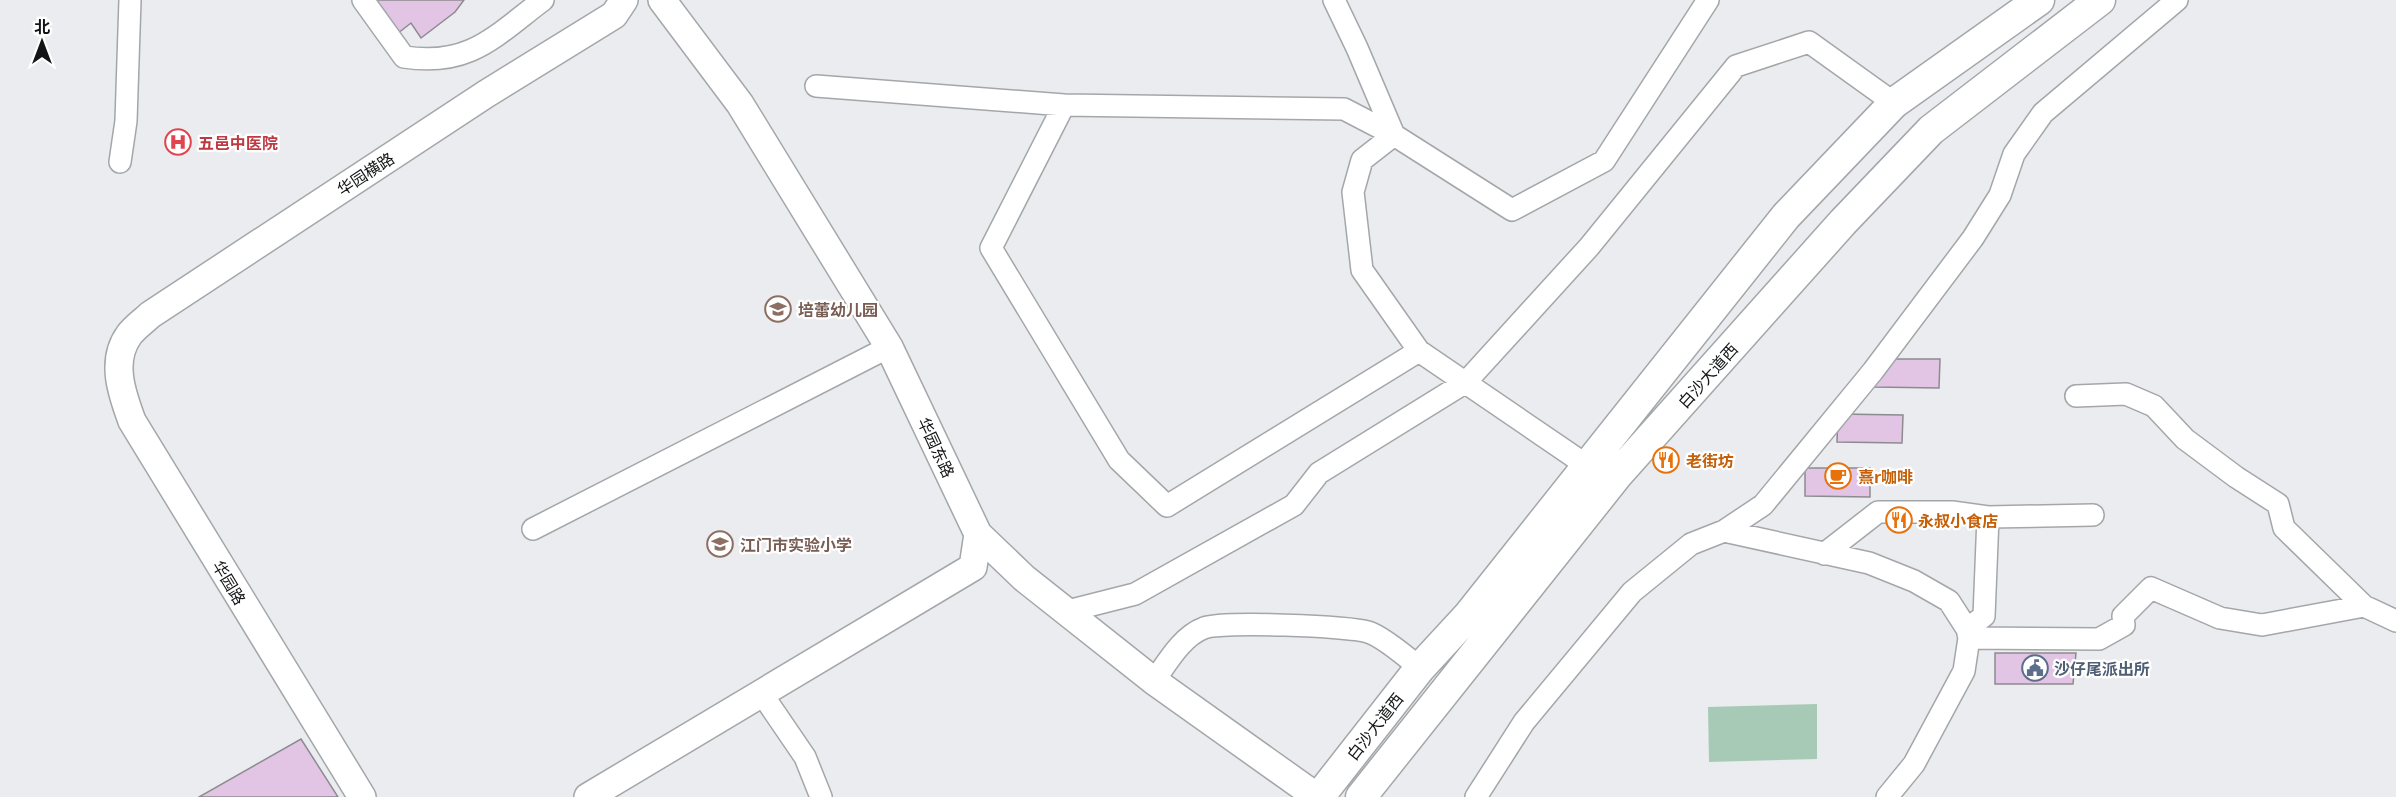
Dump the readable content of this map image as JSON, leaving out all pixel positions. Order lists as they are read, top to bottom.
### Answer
{
  "streets": {
    "main road": ["白沙大道西"],
    "street": ["华园横路", "华园东路", "华园路"]
  },
  "crossings": [
    ["华园横路", "华园路"],
    ["白沙大道西", "华园东路"]
  ],
  "places": {
    "hospital": ["五邑中医院"],
    "school or university": ["培蕾幼儿园", "江门市实验小学"],
    "restaurant": ["老街坊", "永叔小食店"],
    "cafe": ["熹r咖啡"],
    "public building": ["沙仔尾派出所"]
  },
  "north": "top"
}
